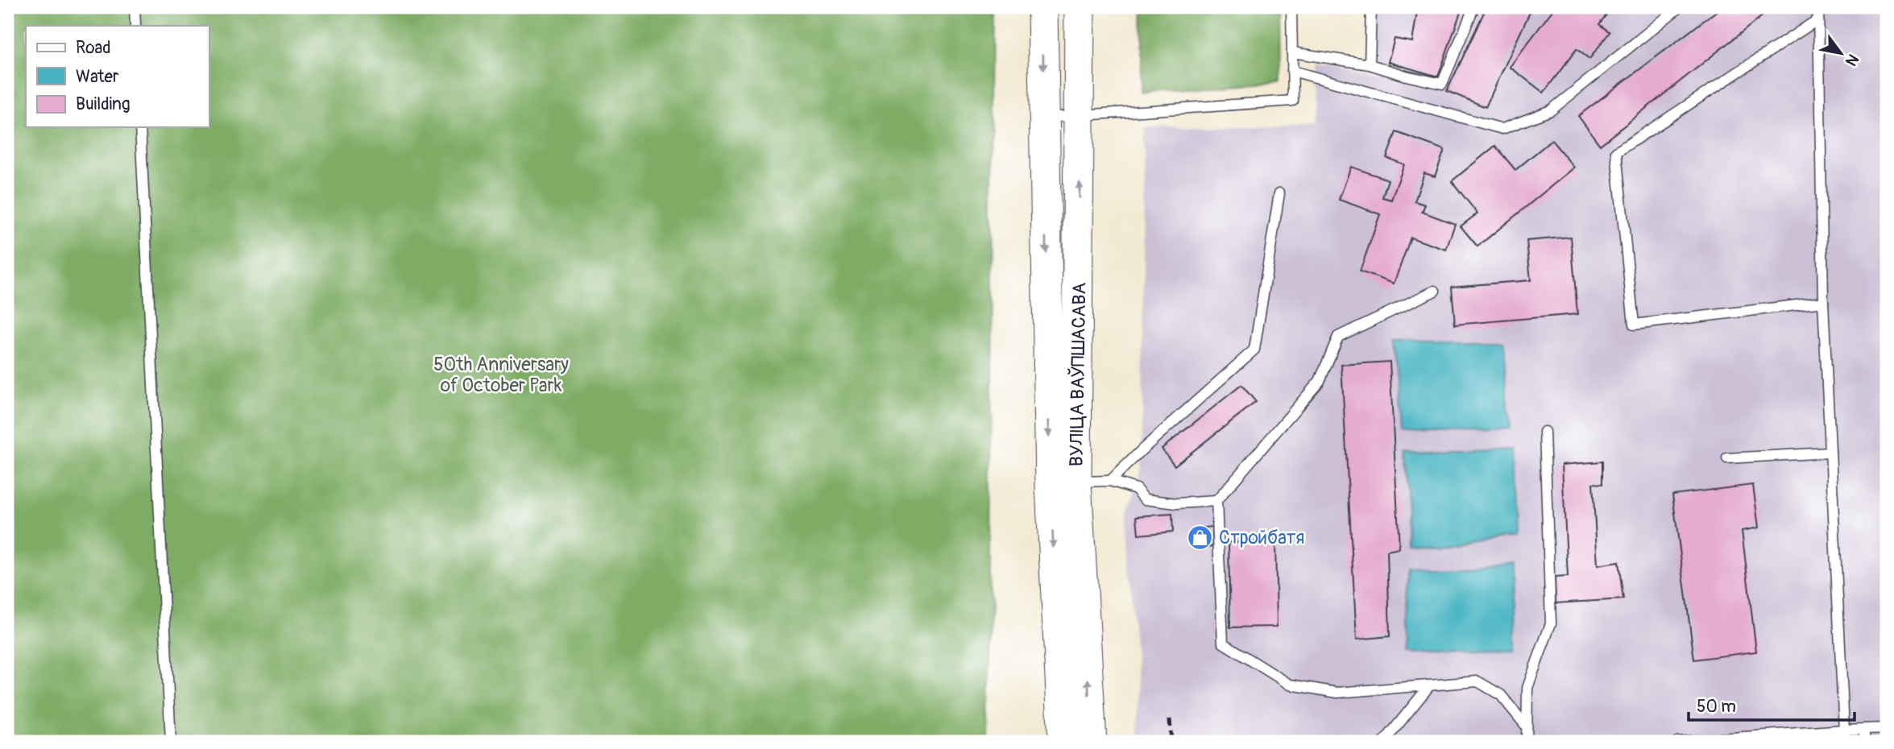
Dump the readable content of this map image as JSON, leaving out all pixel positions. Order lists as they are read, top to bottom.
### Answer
{
  "streets": {
    "main road": ["ВУЛІЦА ВАЎПШАСАВА"]
  },
  "parks": ["50th Anniversary of October Park"],
  "places": {
    "shop": ["Стройбатя"]
  },
  "legend": ["Road", "Water", "Building"],
  "scale_bar": "50 m",
  "north": "bottom right"
}
